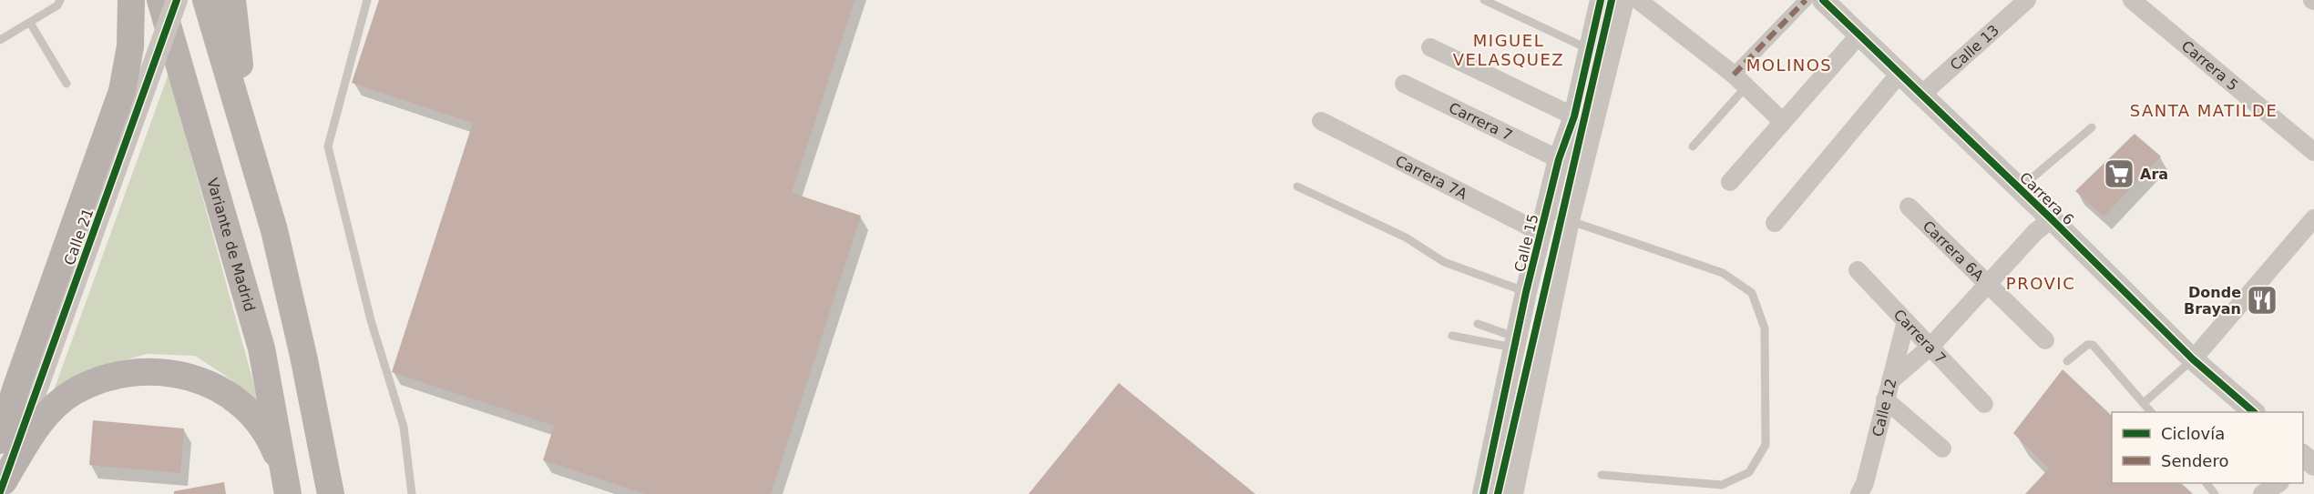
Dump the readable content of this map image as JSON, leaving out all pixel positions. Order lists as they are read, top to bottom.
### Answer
{
  "streets": {
    "main road": ["Variante de Madrid"],
    "street": [
      "Calle 13",
      "Carrera 5",
      "Carrera 7",
      "Carrera 7A",
      "Carrera 6",
      "Calle 21",
      "Calle 15",
      "Carrera 6A",
      "Calle 12"
    ]
  },
  "crossings": [
    ["Calle 13", "Carrera 6"],
    ["Carrera 7", "Calle 15"],
    ["Carrera 7", "Calle 12"],
    ["Carrera 7A", "Calle 15"]
  ],
  "districts": [
    "MIGUEL VELASQUEZ",
    "MOLINOS",
    "SANTA MATILDE",
    "PROVIC"
  ],
  "places": {
    "supermarket": ["Ara"],
    "restaurant": ["Donde Brayan"]
  },
  "legend": ["Ciclovía", "Sendero"]
}
